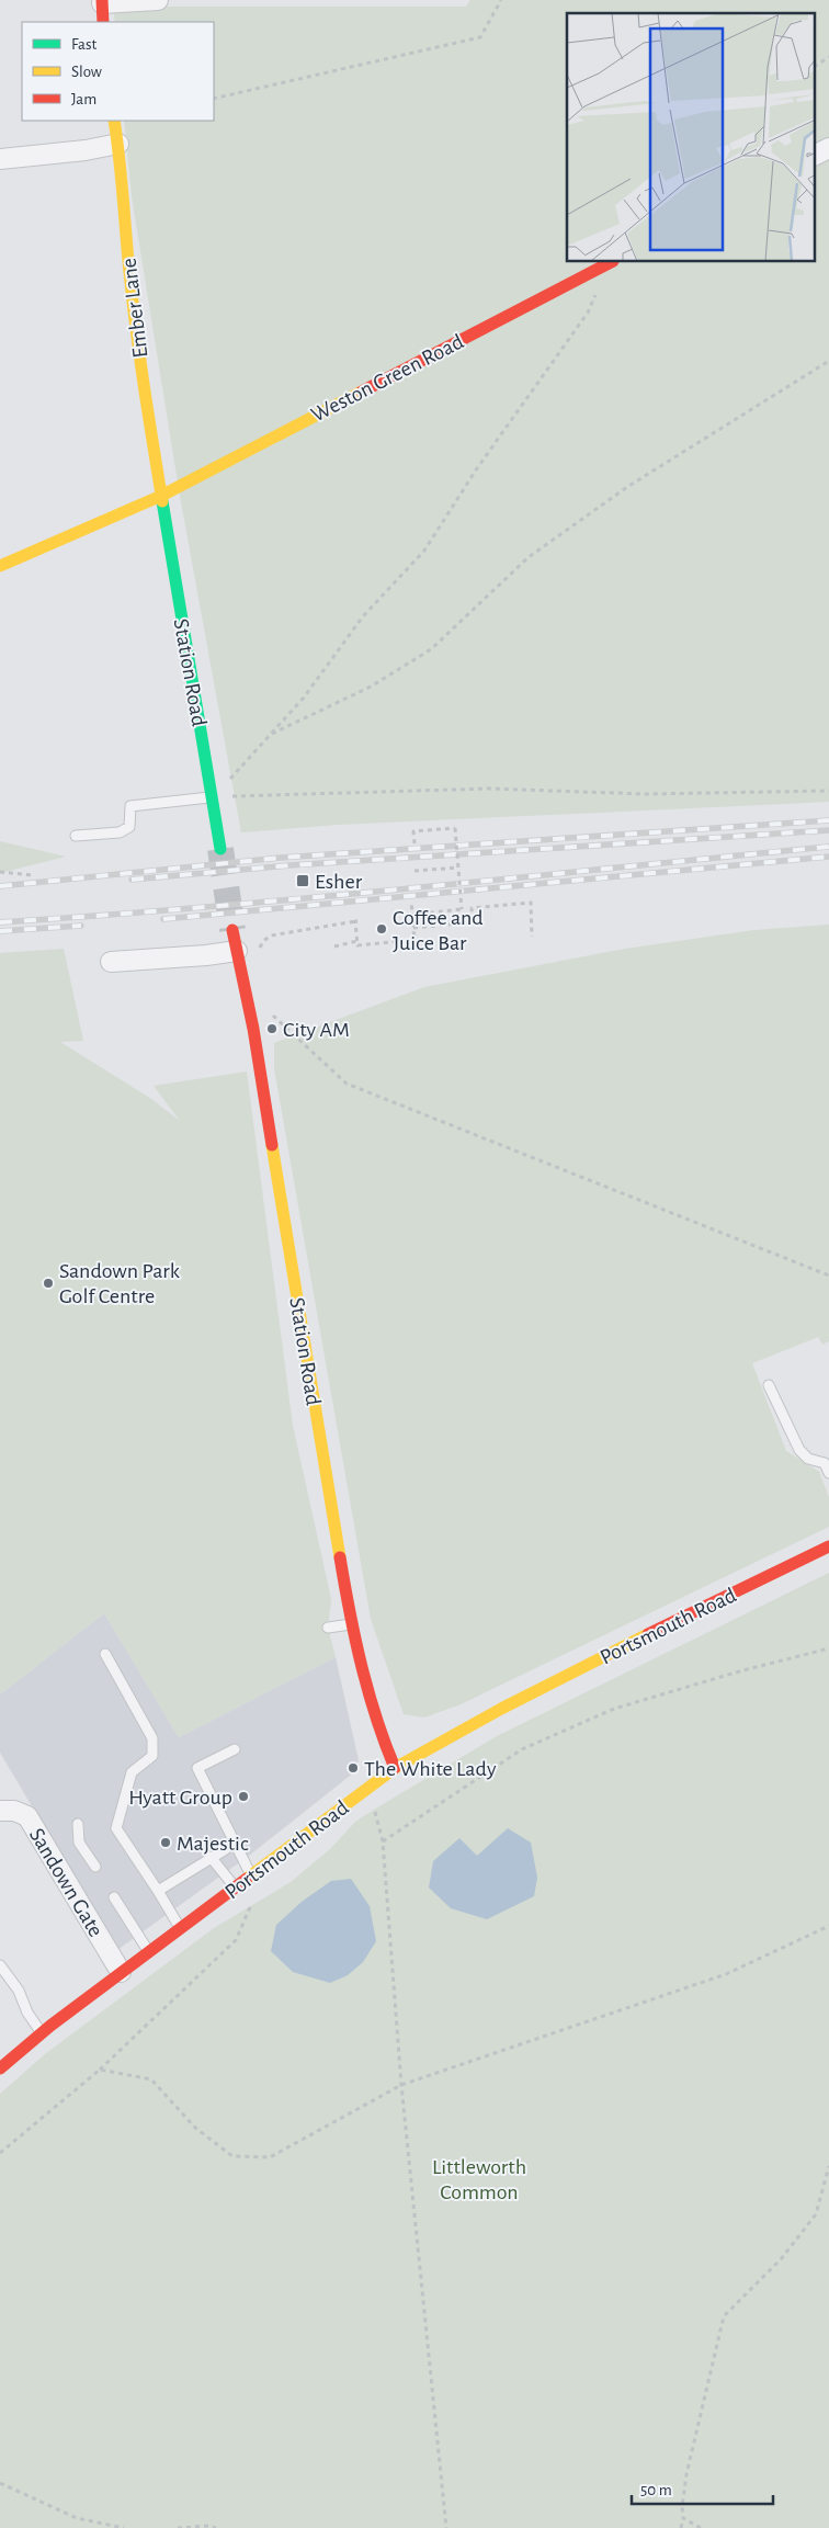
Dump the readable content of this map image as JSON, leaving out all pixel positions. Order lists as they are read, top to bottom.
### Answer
{
  "streets": {
    "main road": [
      "Ember Lane",
      "Weston Green Road",
      "Station Road",
      "Portsmouth Road"
    ],
    "street": ["Sandown Gate"]
  },
  "crossings": [
    ["Ember Lane", "Weston Green Road"],
    ["Ember Lane", "Station Road"],
    ["Weston Green Road", "Station Road"],
    ["Station Road", "Portsmouth Road"],
    ["Portsmouth Road", "Sandown Gate"]
  ],
  "parks": ["Littleworth Common"],
  "places": {
    "transit": ["Esher"],
    "other": [
      "Coffee and Juice Bar",
      "City AM",
      "Sandown Park Golf Centre",
      "The White Lady",
      "Hyatt Group",
      "Majestic"
    ]
  },
  "legend": ["Fast", "Slow", "Jam"],
  "scale_bar": "50 m"
}
